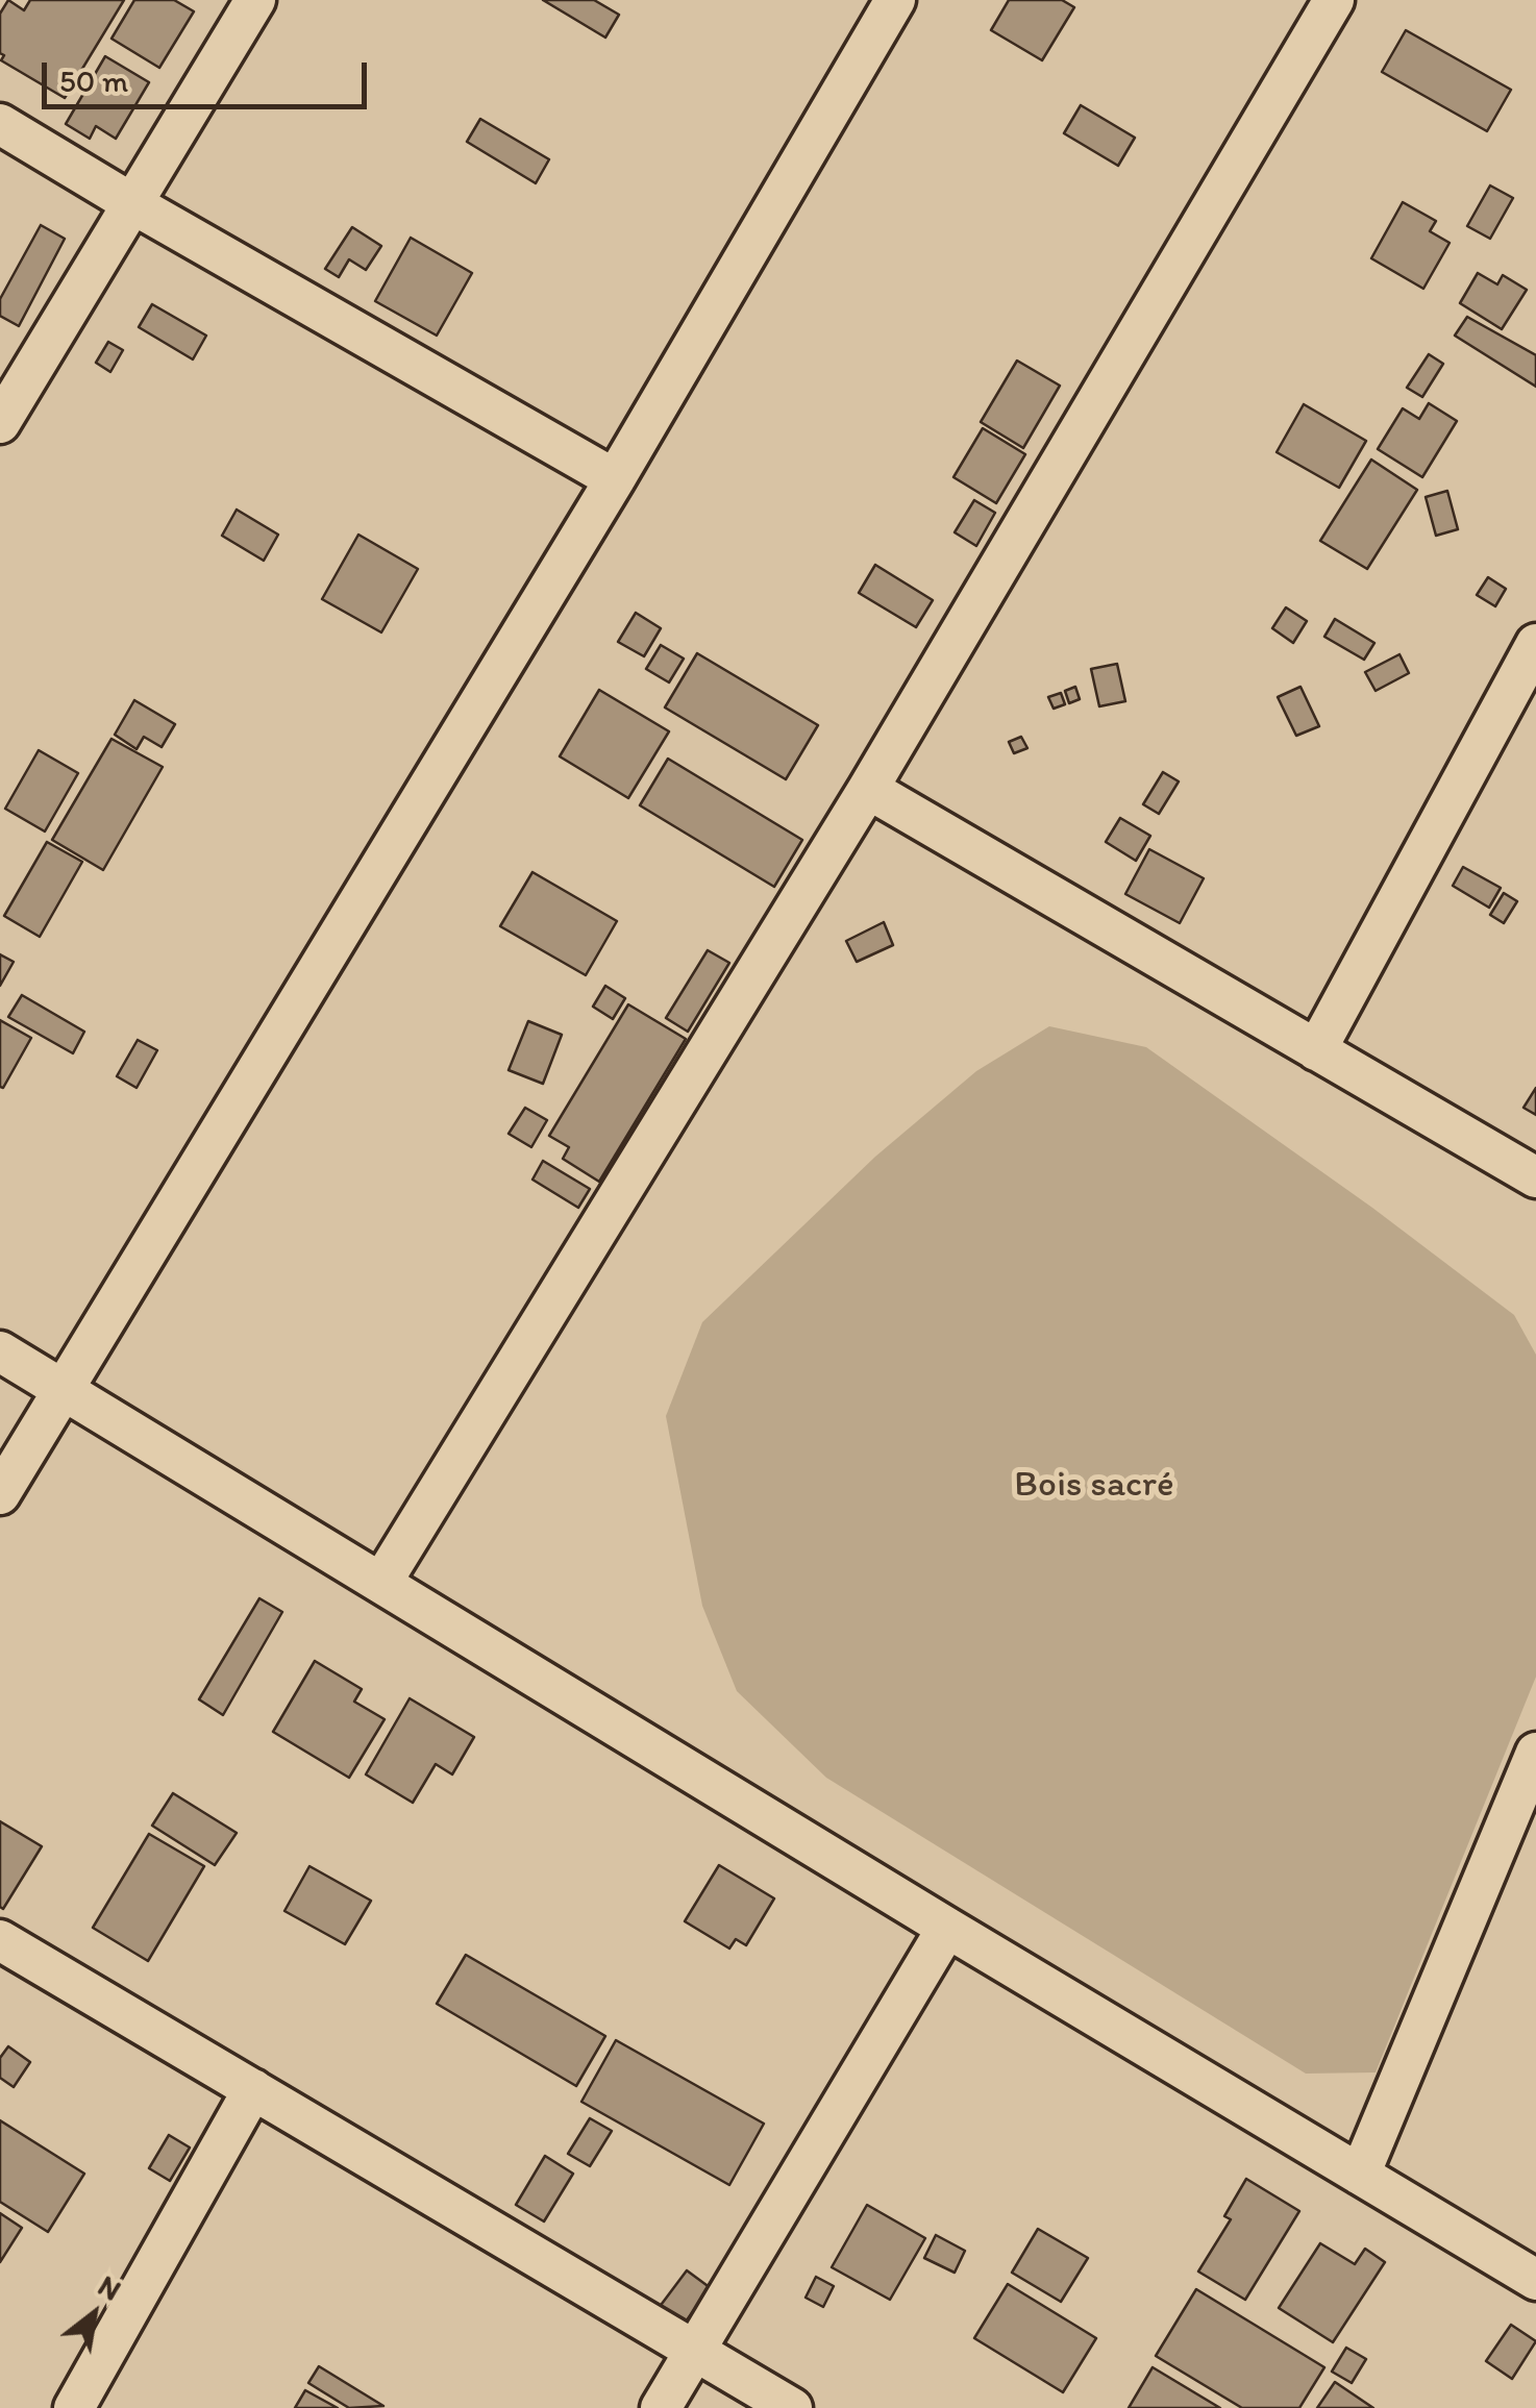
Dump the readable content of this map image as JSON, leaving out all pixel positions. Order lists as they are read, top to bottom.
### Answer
{
  "parks": ["Bois sacré"],
  "scale_bar": "50 m",
  "north": "top right"
}
